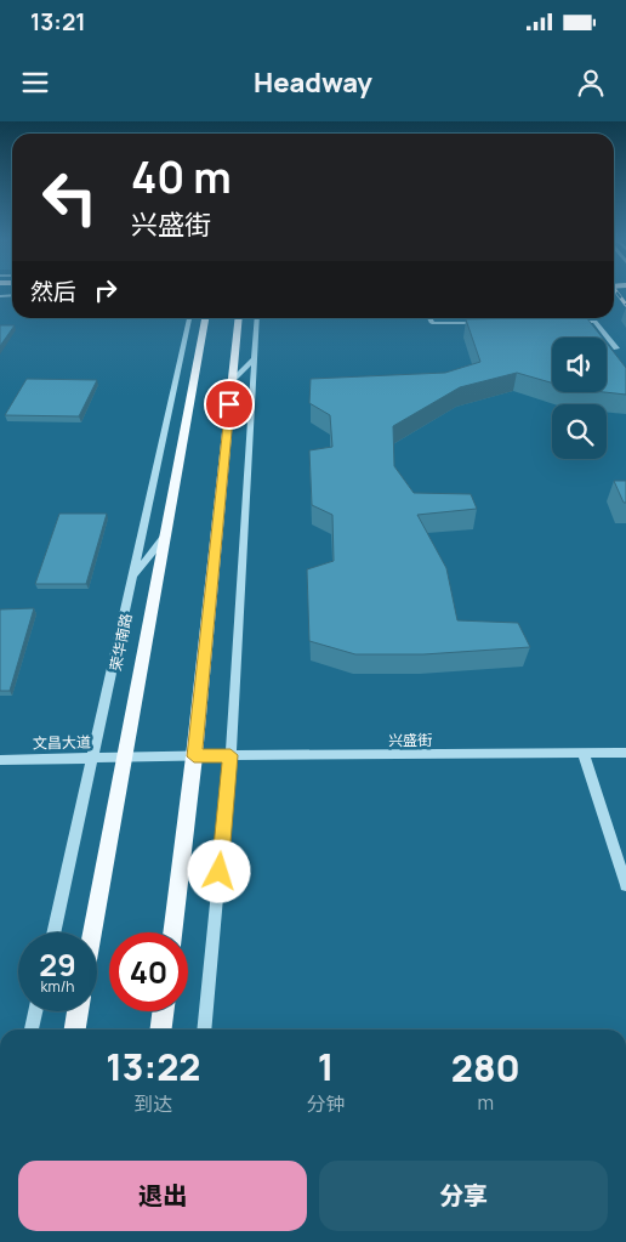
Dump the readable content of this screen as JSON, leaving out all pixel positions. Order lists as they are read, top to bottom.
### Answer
{
  "streets": {
    "main road": ["荣华南路"],
    "street": ["兴盛街", "文昌大道"]
  },
  "crossings": [
    ["荣华南路", "文昌大道"],
    ["兴盛街", "文昌大道"]
  ],
  "page": {
    "status": "13:21",
    "header": "Headway",
    "turn": ["40 m", "兴盛街"],
    "then": "然后",
    "speed": "29 km/h",
    "limit": "40",
    "eta": [
      "13:22",
      "到达",
      "1",
      "分钟",
      "280",
      "m"
    ],
    "buttons": ["退出", "分享"]
  }
}
